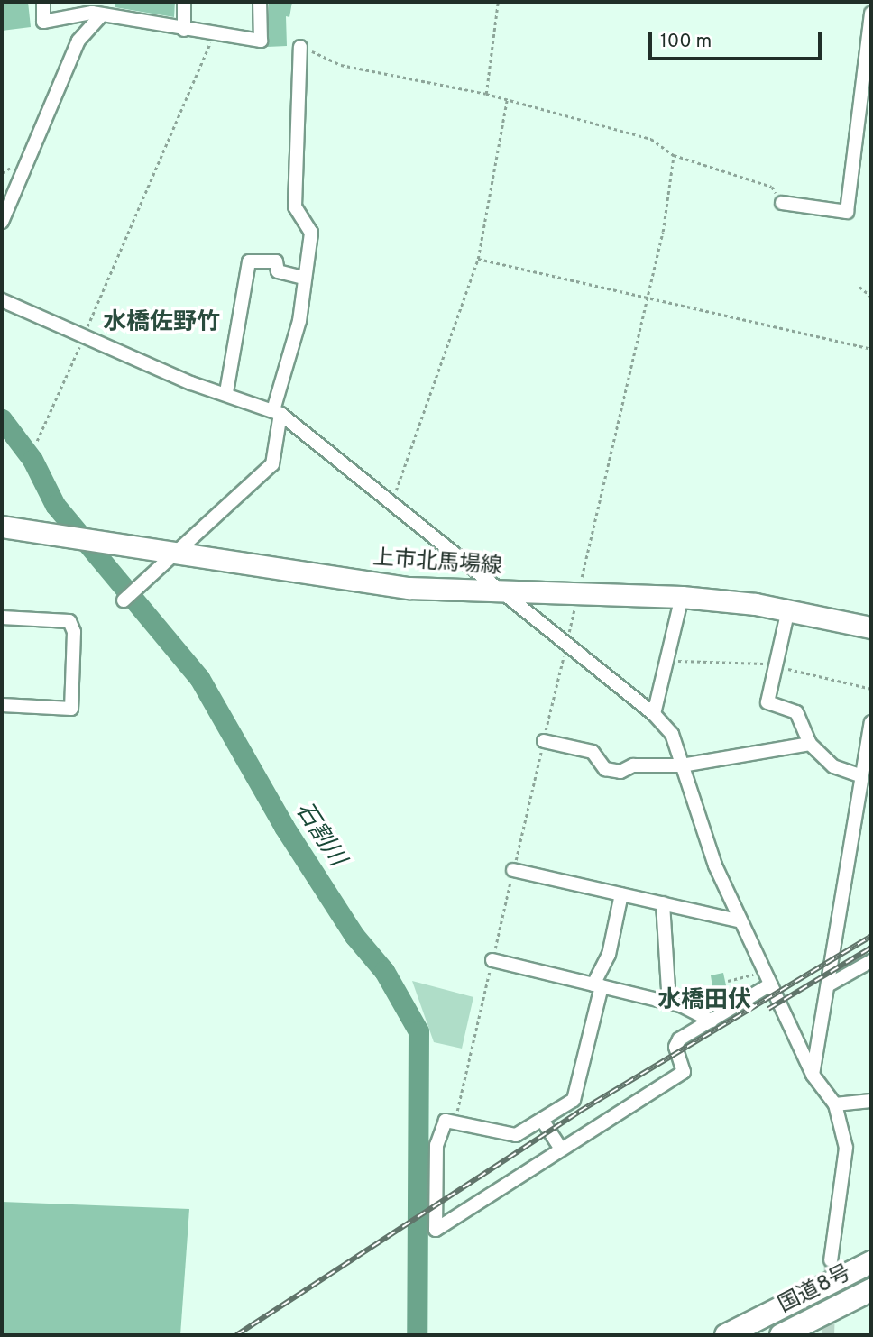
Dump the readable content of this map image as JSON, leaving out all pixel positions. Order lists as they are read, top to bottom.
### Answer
{
  "streets": {
    "highway": ["国道8号"],
    "main road": ["上市北馬場線"]
  },
  "districts": ["水橋佐野竹", "水橋田伏"],
  "water": ["石割川"],
  "scale_bar": "100 m"
}
